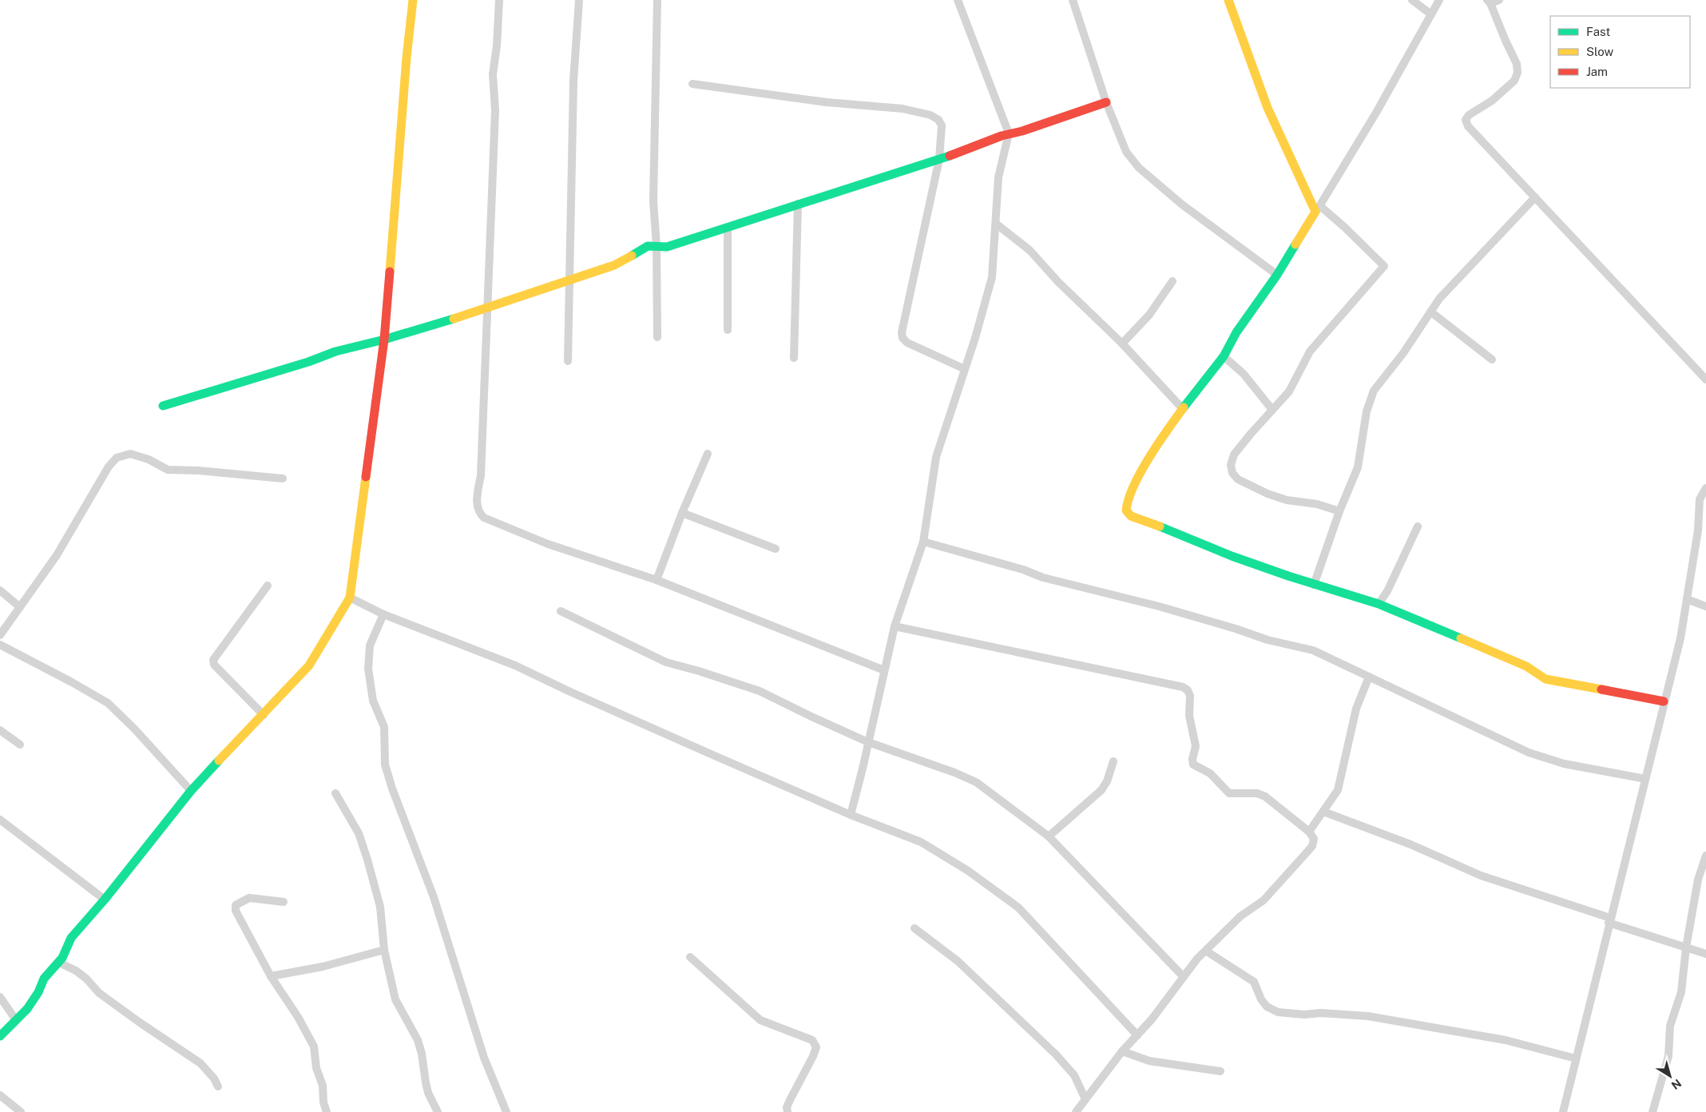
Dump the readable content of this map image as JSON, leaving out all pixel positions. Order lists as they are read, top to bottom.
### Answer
{
  "legend": ["Fast", "Slow", "Jam"],
  "north": "bottom right"
}
